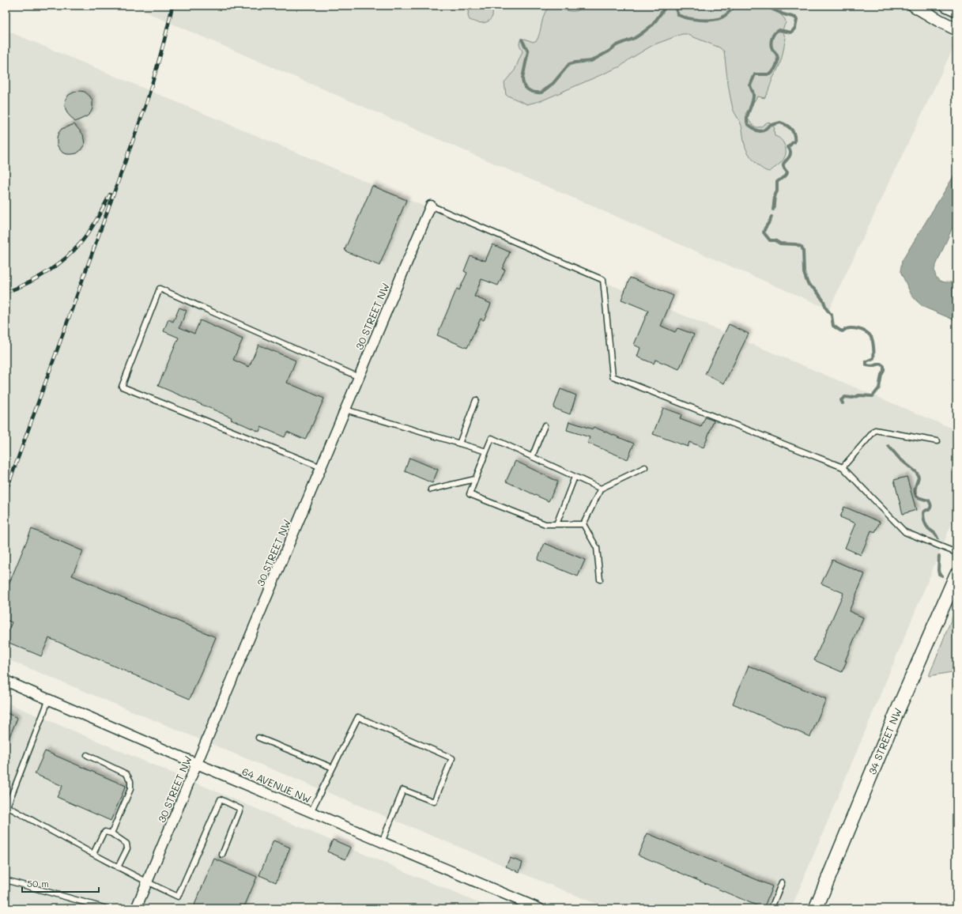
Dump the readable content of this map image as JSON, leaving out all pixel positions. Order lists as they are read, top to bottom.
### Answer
{
  "streets": {
    "main road": ["34 STREET NW"],
    "street": ["30 STREET NW", "64 AVENUE NW"]
  },
  "crossings": [
    ["30 STREET NW", "64 AVENUE NW"]
  ],
  "scale_bar": "50 m"
}
